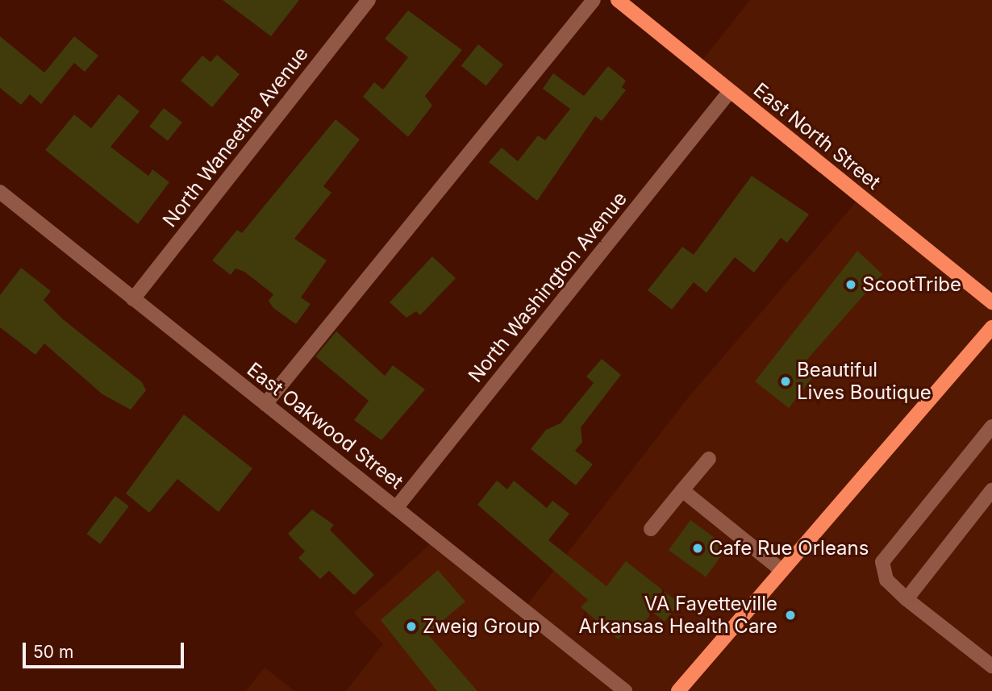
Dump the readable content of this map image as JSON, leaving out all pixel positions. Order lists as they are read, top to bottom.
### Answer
{
  "streets": {
    "main road": ["East North Street"],
    "street": ["North Waneetha Avenue", "North Washington Avenue", "East Oakwood Street"]
  },
  "crossings": [
    ["East North Street", "North Washington Avenue"],
    ["North Waneetha Avenue", "East Oakwood Street"],
    ["North Washington Avenue", "East Oakwood Street"]
  ],
  "places": [
    "ScootTribe",
    "Beautiful Lives Boutique",
    "Cafe Rue Orleans",
    "VA Fayetteville Arkansas Health Care",
    "Zweig Group"
  ],
  "scale_bar": "50 m"
}
